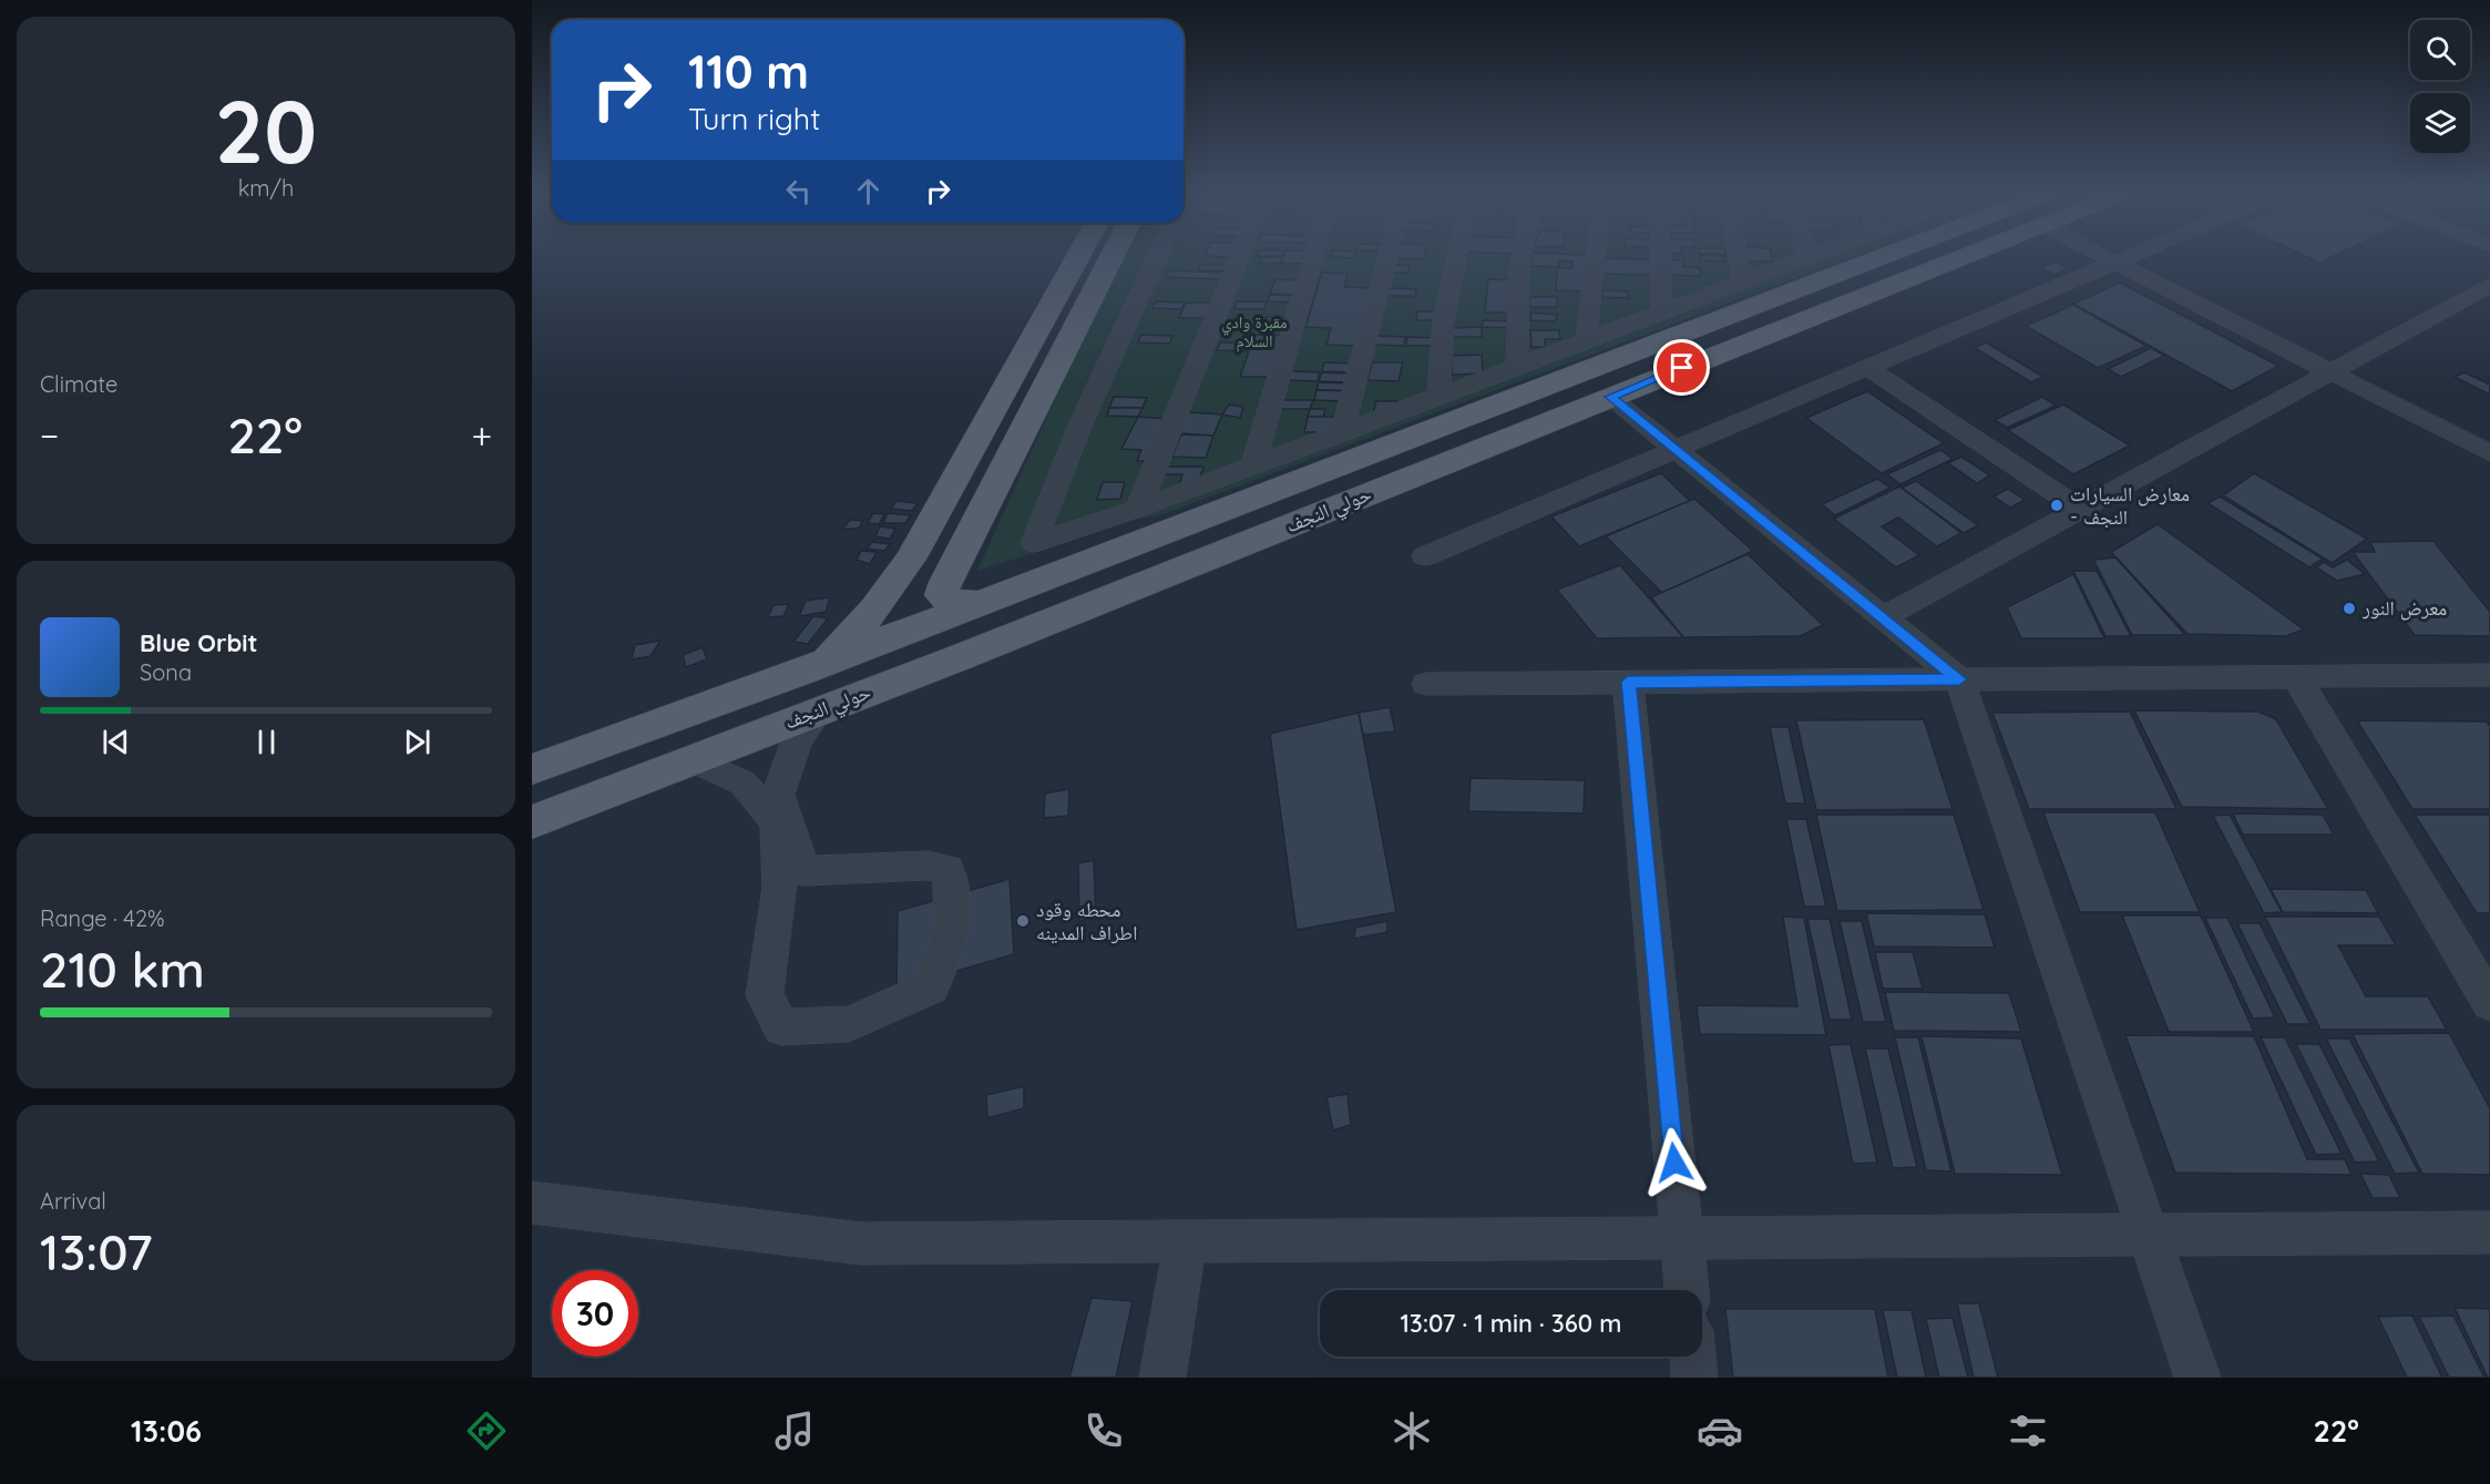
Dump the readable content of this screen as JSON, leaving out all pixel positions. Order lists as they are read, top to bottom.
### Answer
{
  "streets": {
    "main road": ["حولي النجف"]
  },
  "parks": ["مقبرة وادي السلام"],
  "places": ["معارض السيارات - النجف", "معرض النور", "محطه وقود اطراف المدينه"],
  "page": {
    "tile": [
      ["20", "km/h"],
      "Climate",
      ["Range · 42%", "210 km"],
      ["Arrival", "13:07"]
    ],
    "turn": ["110 m", "Turn right"],
    "heat": ["−", "22°", "+"],
    "song": ["Blue Orbit", "Sona"],
    "limit": "30",
    "trip": "13:07 · 1 min · 360 m",
    "tabs": ["13:06", "22°"]
  }
}
